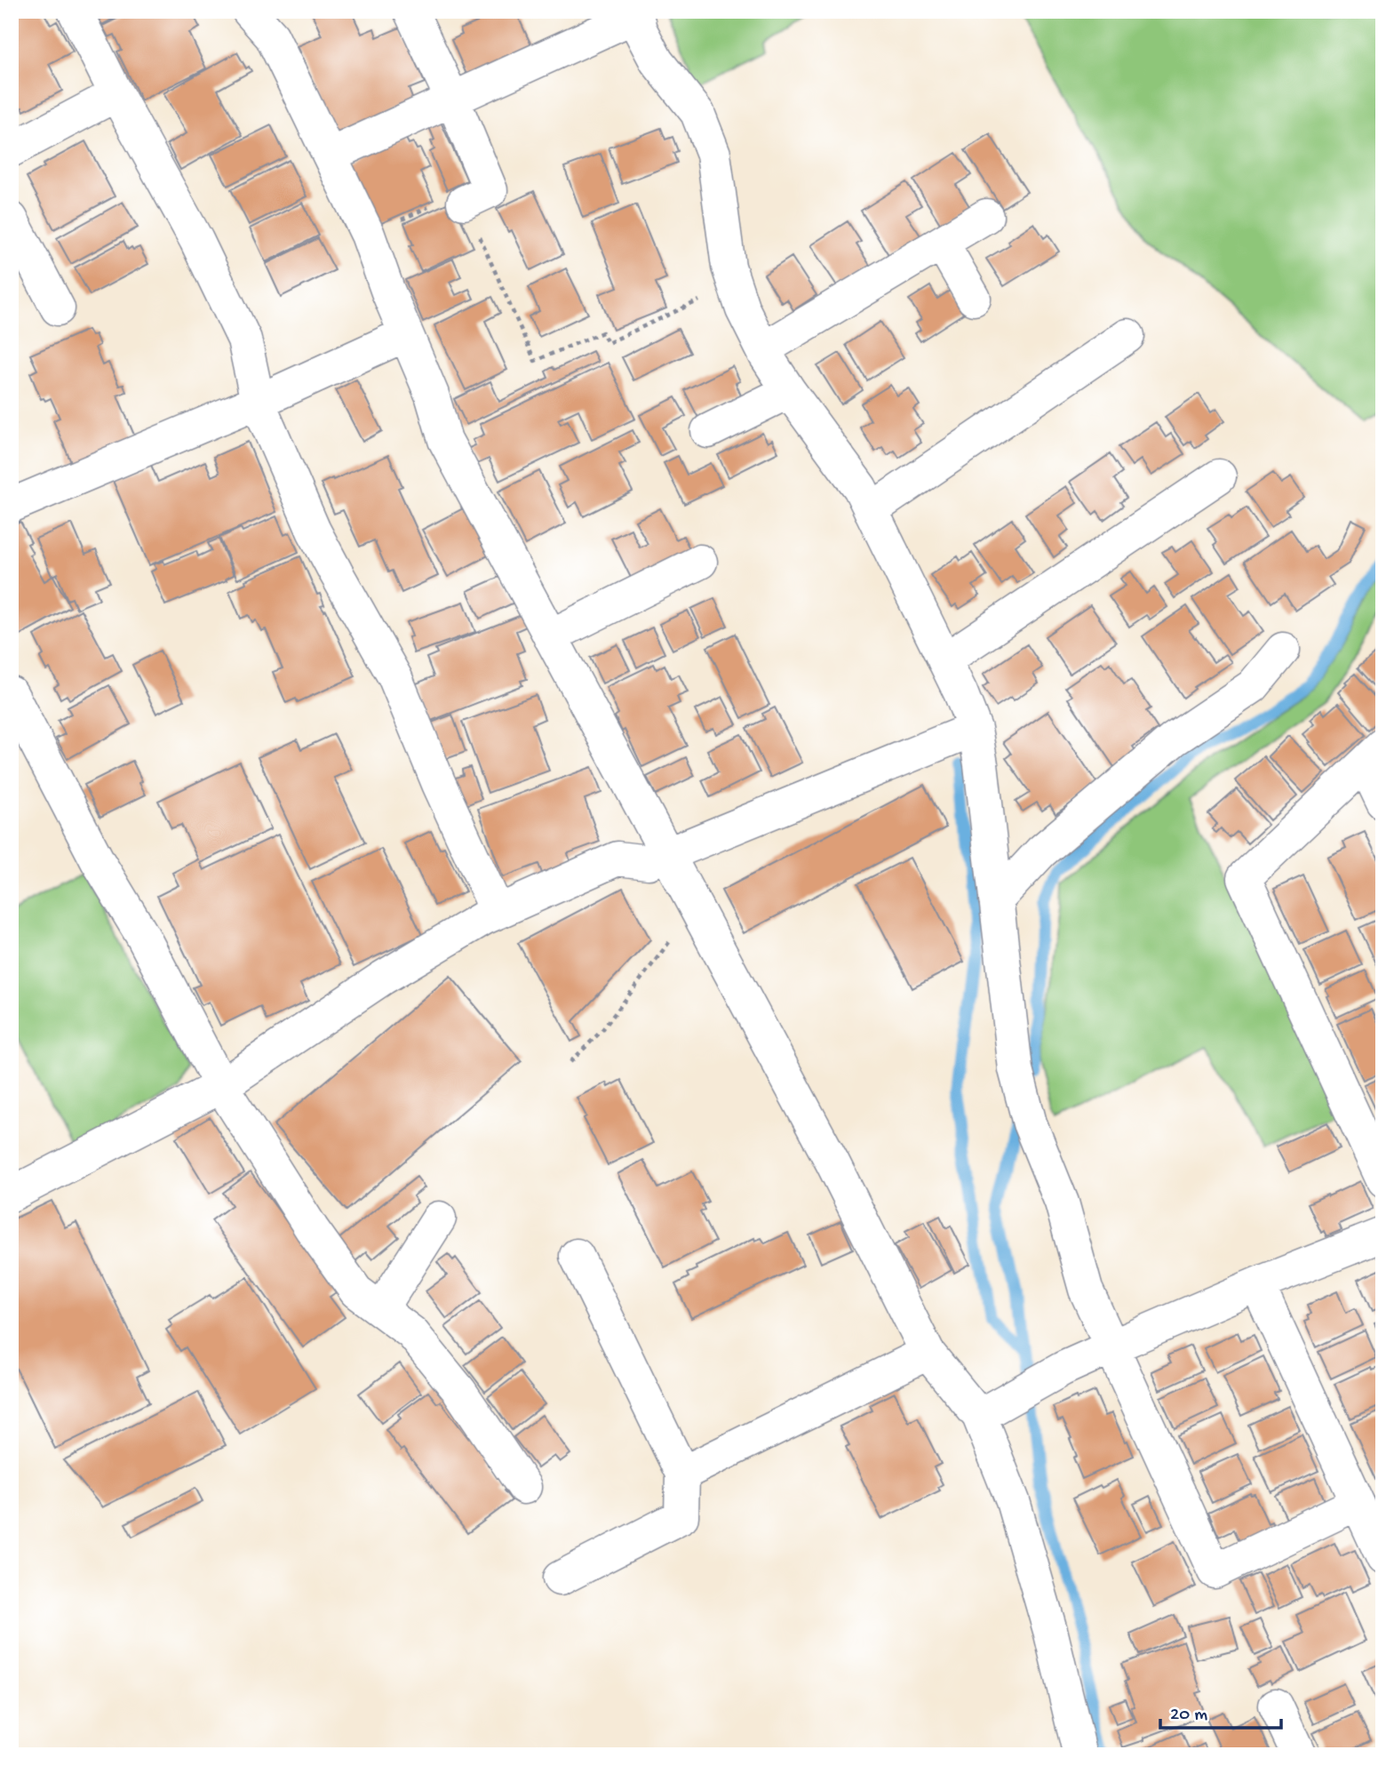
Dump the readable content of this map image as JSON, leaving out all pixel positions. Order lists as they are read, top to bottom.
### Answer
{
  "scale_bar": "20 m"
}
